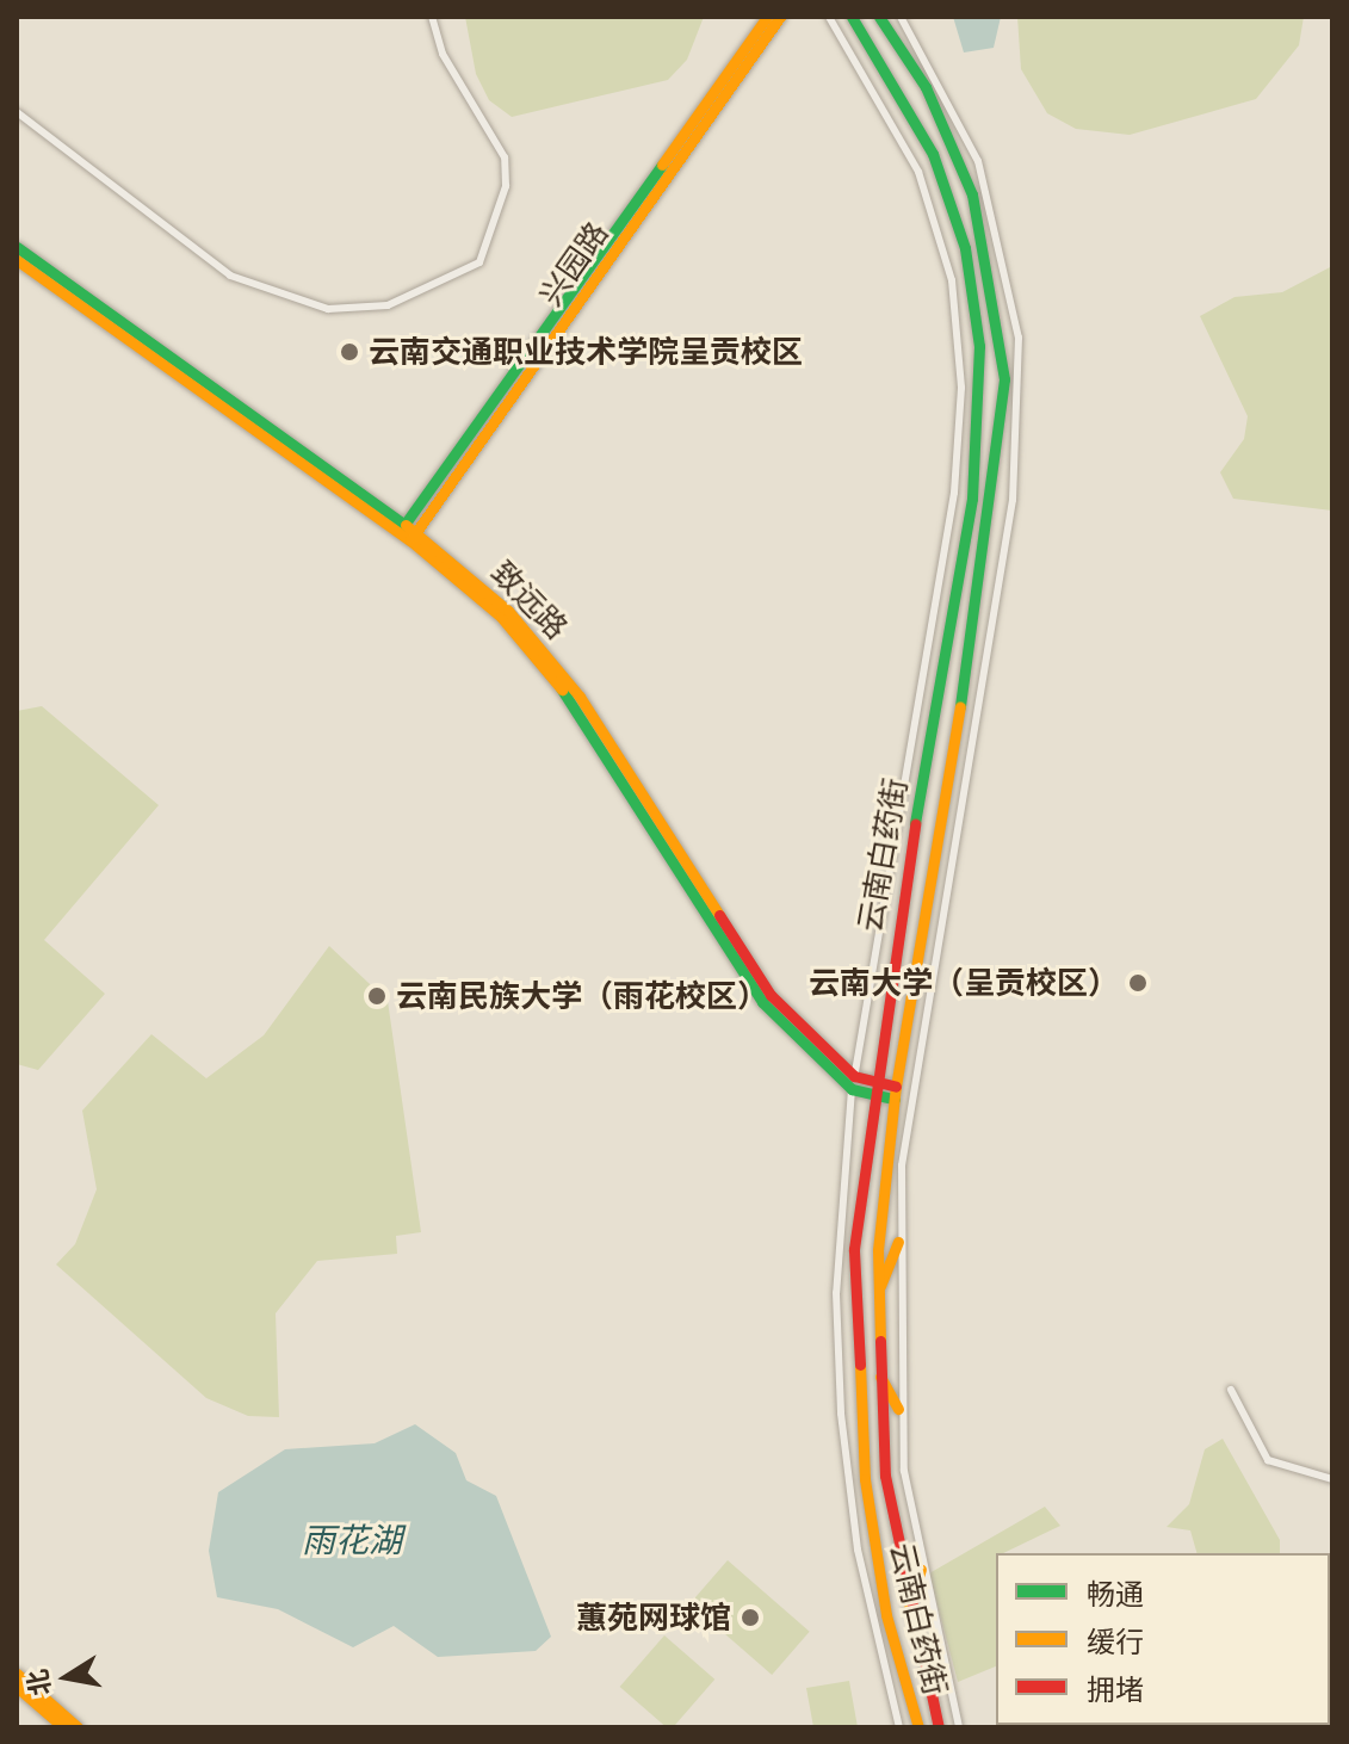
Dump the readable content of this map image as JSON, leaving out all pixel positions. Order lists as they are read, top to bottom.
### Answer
{
  "streets": {
    "main road": ["兴园路", "致远路", "云南白药街"]
  },
  "crossings": [
    ["兴园路", "致远路"],
    ["致远路", "云南白药街"]
  ],
  "water": ["雨花湖"],
  "places": [
    "云南交通职业技术学院呈贡校区",
    "云南大学（呈贡校区）",
    "云南民族大学（雨花校区）",
    "蕙苑网球馆"
  ],
  "legend": ["畅通", "缓行", "拥堵"],
  "north": "left"
}
